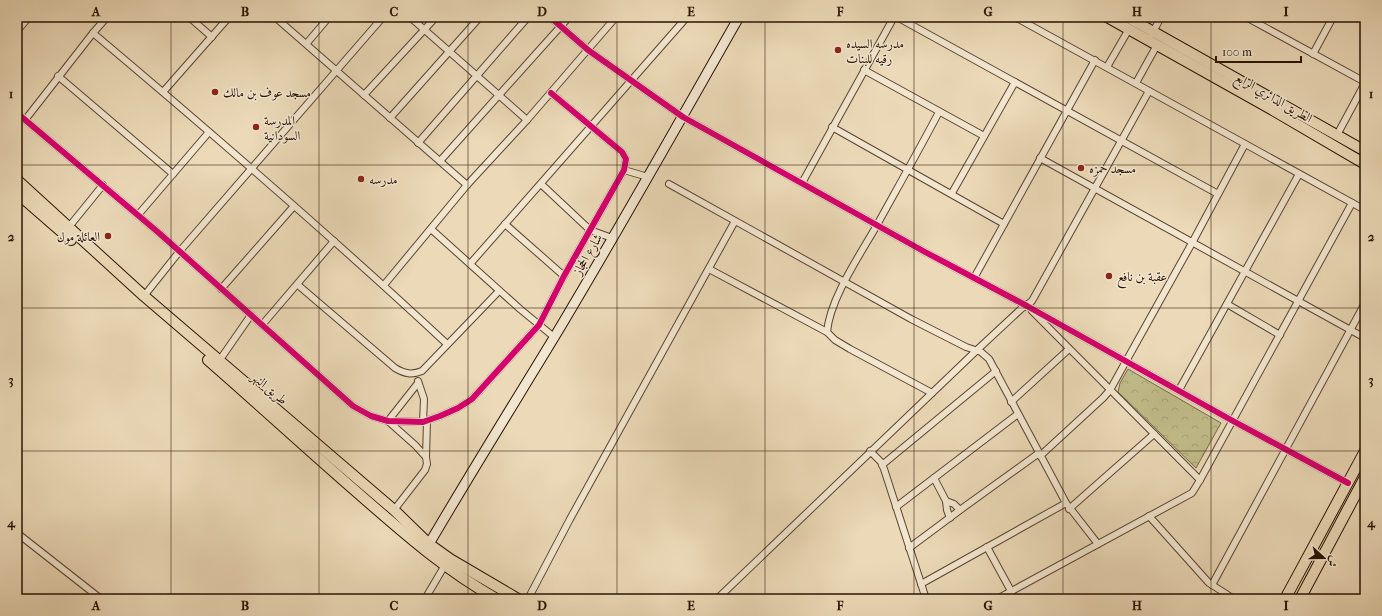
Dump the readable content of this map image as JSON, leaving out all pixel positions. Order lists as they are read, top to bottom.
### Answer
{
  "streets": {
    "main road": ["الطريق الدائري الرابع", "شارع الحجاز", "طريق النهر"]
  },
  "crossings": [
    ["شارع الحجاز", "طريق النهر"]
  ],
  "places": [
    "مدرسه السيده رقيه للبنات",
    "مسجد عوف بن مالك",
    "المدرسة السودانية",
    "مسجد حمزه",
    "مدرسه",
    "العائلة مول",
    "عقبة بن نافع"
  ],
  "scale_bar": "100 m",
  "north": "right",
  "grid": {
    "columns": [
      "A",
      "B",
      "C",
      "D",
      "E",
      "F",
      "G",
      "H",
      "I"
    ],
    "rows": [
      "1",
      "2",
      "3",
      "4"
    ]
  }
}
